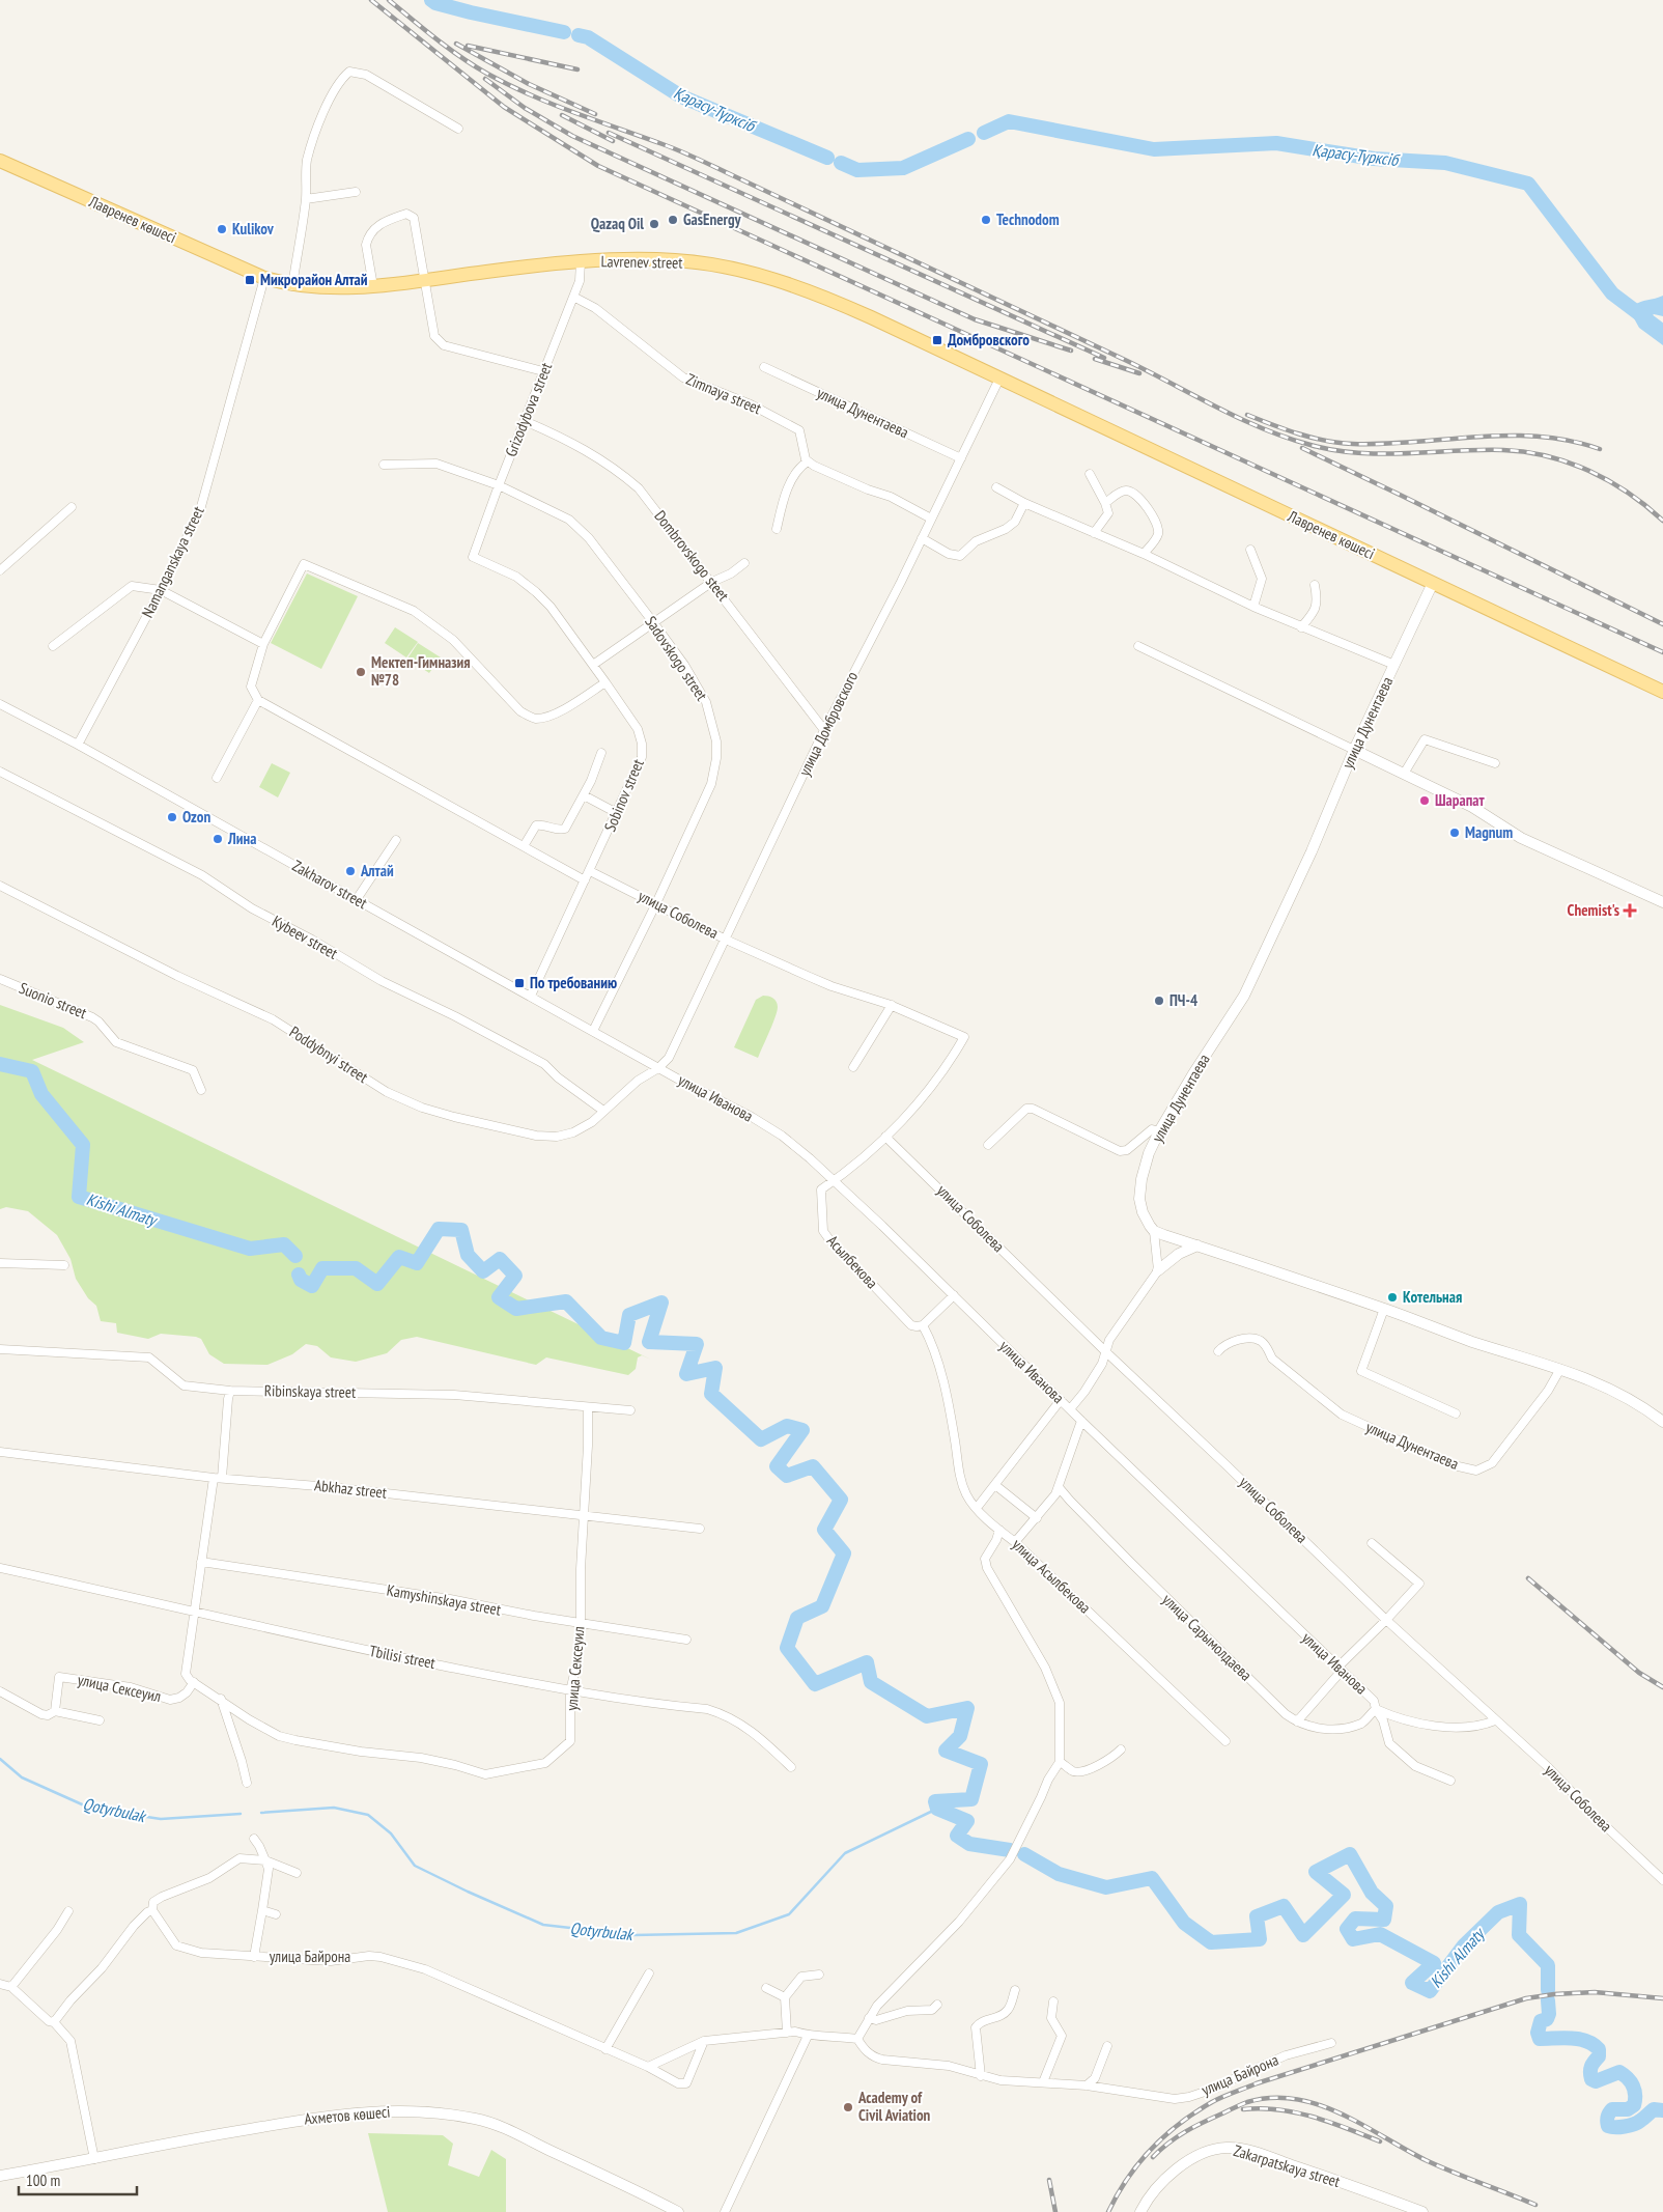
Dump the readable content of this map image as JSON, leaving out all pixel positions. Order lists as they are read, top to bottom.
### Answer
{
  "streets": {
    "main road": ["Лавренев көшесі", "Lavrenev street"],
    "street": [
      "Zimnaya street",
      "Grizodybova street",
      "улица Дунентаева",
      "Dombrovskogo steet",
      "Namanganskaya street",
      "Sadovskogo street",
      "улица Домбровского",
      "Sobinov street",
      "Zakharov street",
      "улица Соболева",
      "Kybeev street",
      "Suonio street",
      "Poddybnyi street",
      "улица Иванова",
      "Асылбекова",
      "Ribinskaya street",
      "Abkhaz street",
      "улица Асылбекова",
      "Kamyshinskaya street",
      "улица Сарымолдаева",
      "Tbilisi street",
      "улица Сексеуил",
      "улица Байрона",
      "Ахметов көшесі",
      "Zakarpatskaya street"
    ]
  },
  "crossings": [
    ["Лавренев көшесі", "Lavrenev street"],
    ["Лавренев көшесі", "улица Дунентаева"],
    ["Лавренев көшесі", "Namanganskaya street"],
    ["Лавренев көшесі", "улица Домбровского"],
    ["Lavrenev street", "Grizodybova street"],
    ["Lavrenev street", "Namanganskaya street"],
    ["Lavrenev street", "улица Домбровского"],
    ["Zimnaya street", "Grizodybova street"],
    ["Grizodybova street", "Dombrovskogo steet"],
    ["Grizodybova street", "Sadovskogo street"],
    ["Grizodybova street", "Sobinov street"],
    ["улица Дунентаева", "улица Домбровского"],
    ["Dombrovskogo steet", "улица Домбровского"],
    ["Namanganskaya street", "Zakharov street"],
    ["Sadovskogo street", "Zakharov street"],
    ["Sadovskogo street", "улица Соболева"],
    ["улица Домбровского", "Zakharov street"],
    ["улица Домбровского", "улица Соболева"],
    ["улица Домбровского", "Poddybnyi street"],
    ["улица Домбровского", "улица Иванова"],
    ["Sobinov street", "Zakharov street"],
    ["Sobinov street", "улица Соболева"],
    ["Zakharov street", "Poddybnyi street"],
    ["Zakharov street", "улица Иванова"],
    ["улица Соболева", "улица Иванова"],
    ["улица Соболева", "Асылбекова"],
    ["Kybeev street", "Poddybnyi street"],
    ["Poddybnyi street", "улица Иванова"],
    ["улица Иванова", "Асылбекова"],
    ["улица Иванова", "улица Сарымолдаева"],
    ["Ribinskaya street", "улица Сексеуил"],
    ["Abkhaz street", "улица Сексеуил"],
    ["Kamyshinskaya street", "улица Сексеуил"],
    ["Tbilisi street", "улица Сексеуил"]
  ],
  "water": ["Қарасу-Түрксіб", "Kіshі Almaty", "Qotyrbulak"],
  "places": {
    "other": [
      "GasEnergy",
      "Technodom",
      "Qazaq Oil",
      "Kulikov",
      "Мектеп-Гимназия №78",
      "Шарапат",
      "Ozon",
      "Magnum",
      "Лина",
      "Алтай",
      "ПЧ-4",
      "Котельная",
      "Academy of Civil Aviation"
    ],
    "transit": ["Микрорайон Алтай", "Домбровского", "По требованию"],
    "health": ["Chemist's"]
  },
  "scale_bar": "100 m"
}
